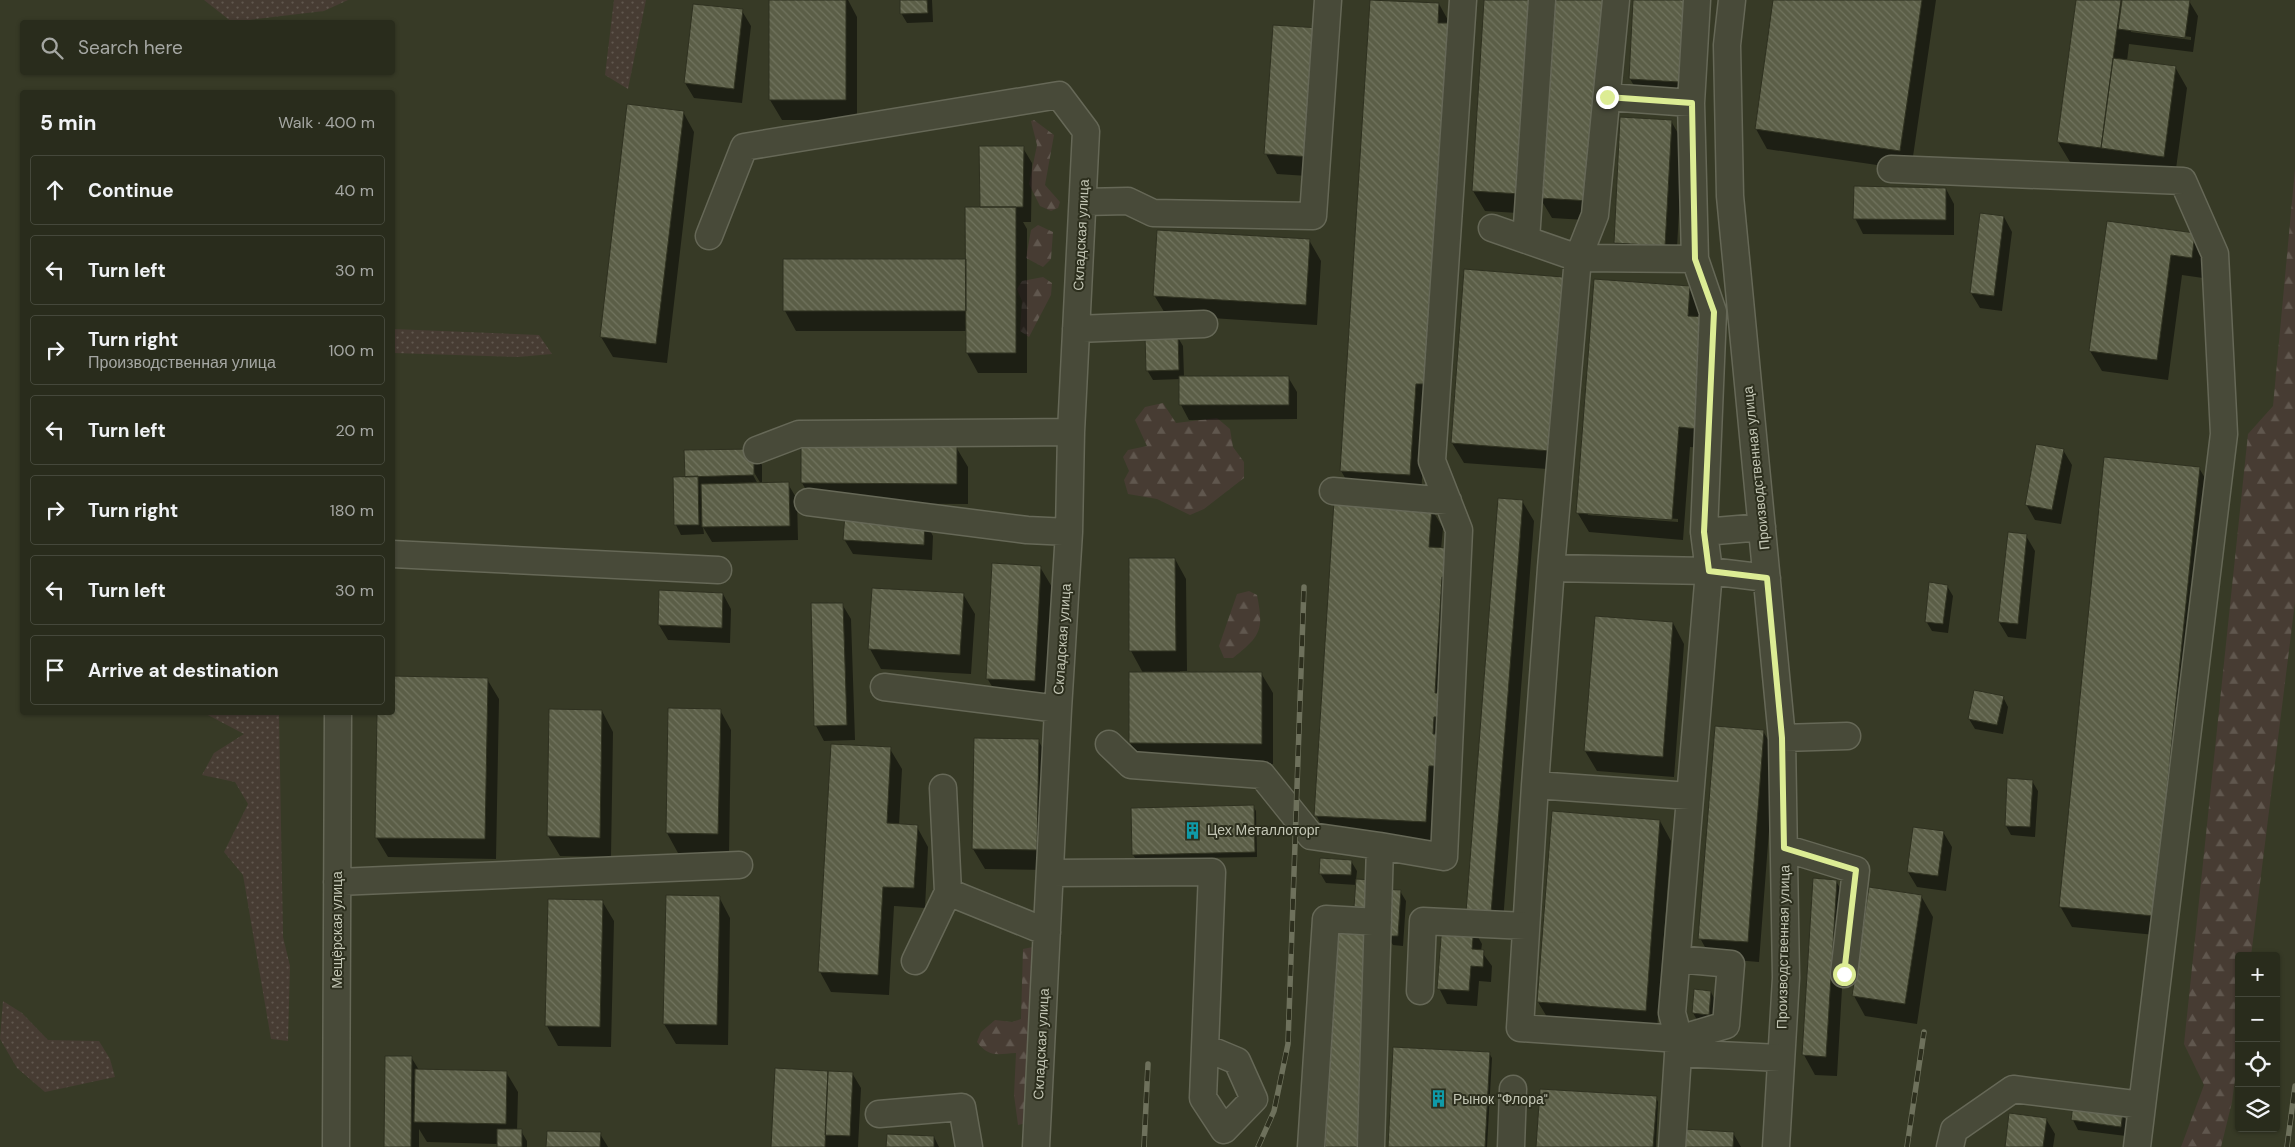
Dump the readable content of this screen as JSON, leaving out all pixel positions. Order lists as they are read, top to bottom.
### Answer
{
  "streets": {
    "street": ["Складская улица", "Производственная улица", "Мещёрская улица"]
  },
  "places": {
    "building": ["Цех Металлоторг", "Рынок \"Флора\""]
  },
  "page": {
    "search": "Search here",
    "heading": ["5 min", "Walk · 400 m"],
    "list": [
      ["Continue", "40 m"],
      ["Turn left", "30 m"],
      ["Turn right", "Производственная улица", "100 m"],
      ["Turn left", "20 m"],
      ["Turn right", "180 m"],
      ["Turn left", "30 m"],
      "Arrive at destination"
    ],
    "map_buttons": ["+", "−"]
  }
}
